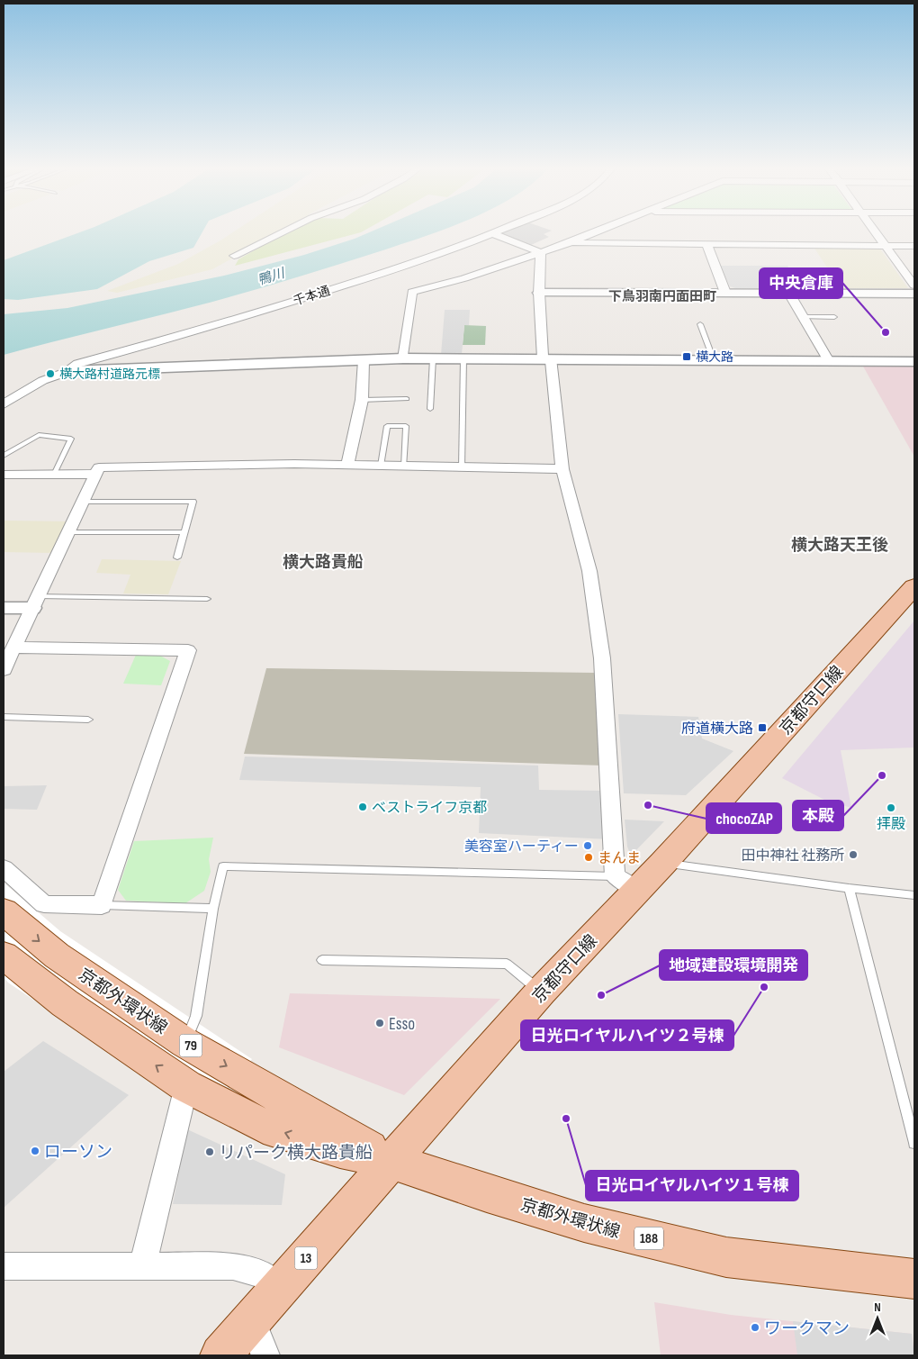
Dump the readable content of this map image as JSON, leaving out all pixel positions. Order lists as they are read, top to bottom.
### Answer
{
  "streets": {
    "main road": [
      "京都守口線",
      "京都外環状線",
      "79",
      "188",
      "13"
    ],
    "street": ["千本通"]
  },
  "crossings": [
    ["京都守口線", "京都外環状線"]
  ],
  "districts": ["下鳥羽南円面田町", "横大路天王後", "横大路貴船"],
  "water": ["鴨川"],
  "places": {
    "other": [
      "中央倉庫",
      "横大路村道路元標",
      "本殿",
      "chocoZAP",
      "ベストライフ京都",
      "拝殿",
      "美容室ハーティー",
      "田中神社 社務所",
      "まんま",
      "日光ロイヤルハイツ２号棟",
      "地域建設環境開発",
      "Esso",
      "日光ロイヤルハイツ１号棟",
      "ローソン",
      "リパーク横大路貴船",
      "ワークマン"
    ],
    "transit": ["横大路", "府道横大路"]
  },
  "north": "top"
}
